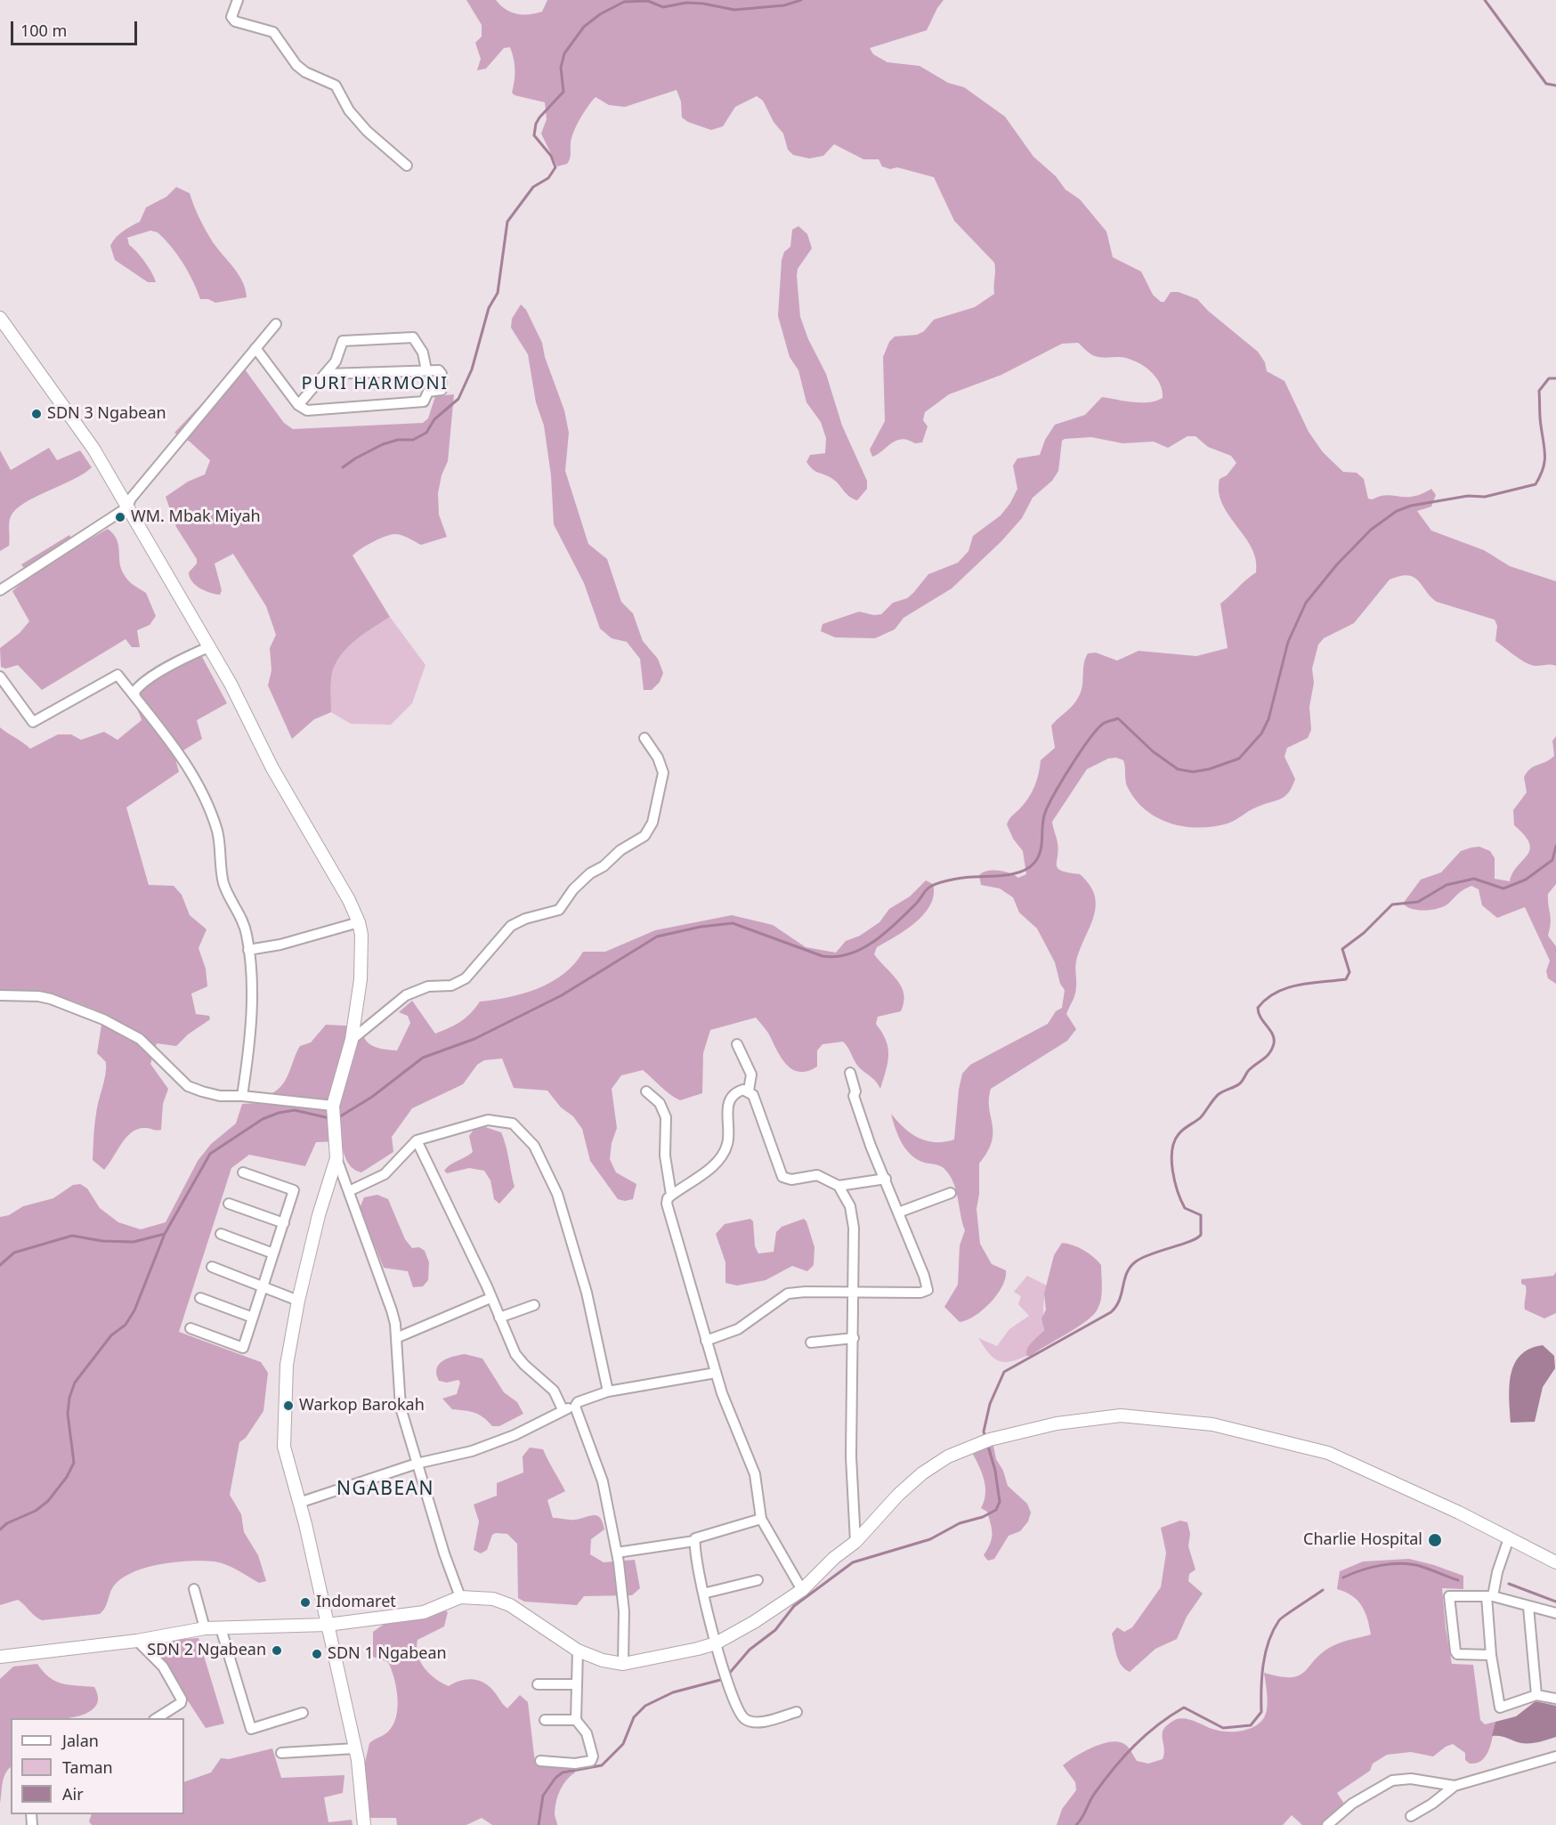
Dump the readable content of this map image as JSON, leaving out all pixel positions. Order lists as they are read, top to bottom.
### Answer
{
  "districts": ["PURI HARMONI", "NGABEAN"],
  "places": [
    "SDN 3 Ngabean",
    "WM. Mbak Miyah",
    "Warkop Barokah",
    "Charlie Hospital",
    "Indomaret",
    "SDN 2 Ngabean",
    "SDN 1 Ngabean"
  ],
  "legend": ["Jalan", "Taman", "Air"],
  "scale_bar": "100 m"
}
